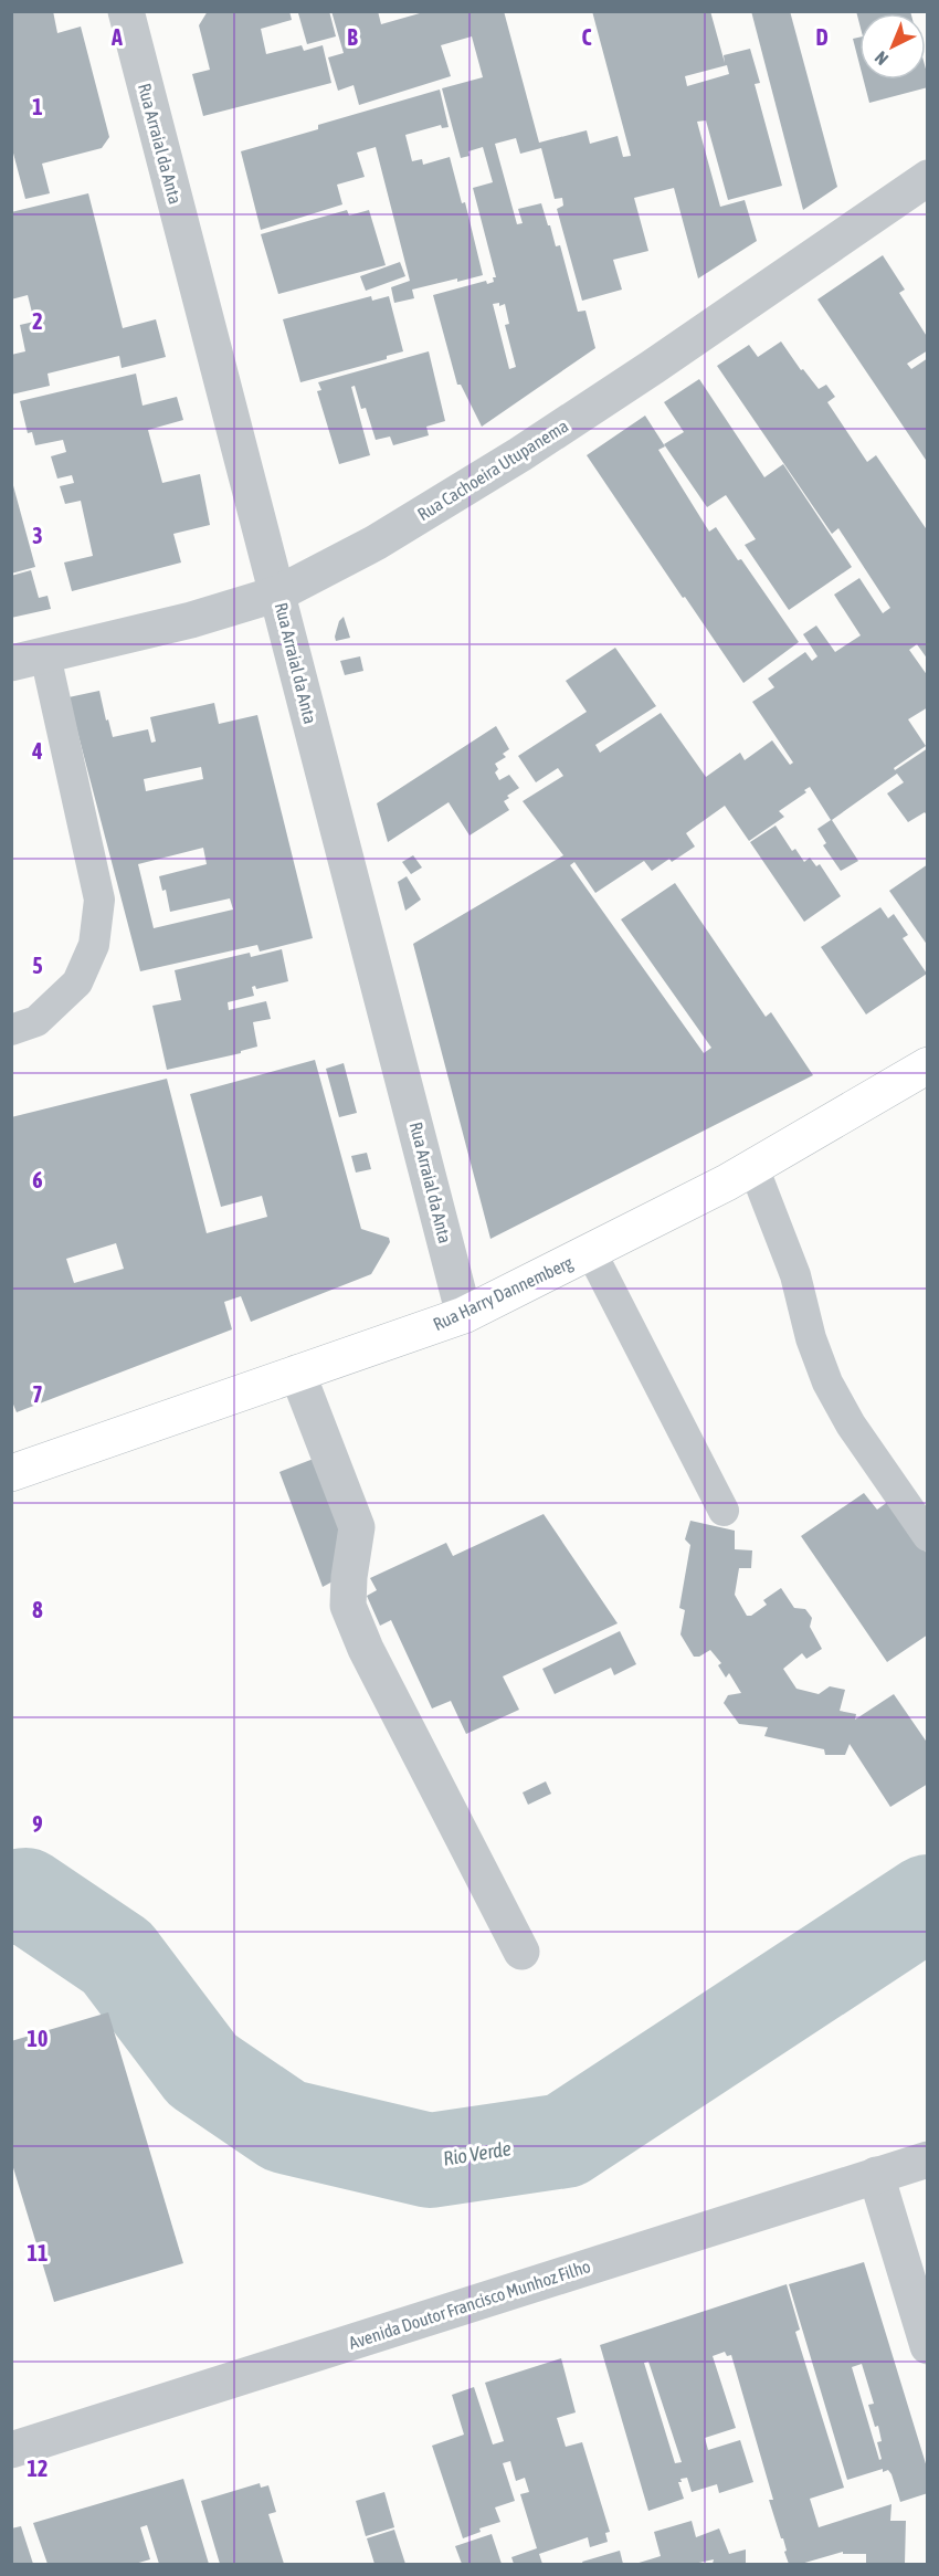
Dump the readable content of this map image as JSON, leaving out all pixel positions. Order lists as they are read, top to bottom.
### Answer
{
  "streets": {
    "main road": ["Rua Harry Dannemberg"],
    "street": ["Rua Arraial da Anta", "Rua Cachoeira Utupanema", "Avenida Doutor Francisco Munhoz Filho"]
  },
  "crossings": [
    ["Rua Arraial da Anta", "Rua Cachoeira Utupanema"],
    ["Rua Arraial da Anta", "Rua Harry Dannemberg"]
  ],
  "water": ["Rio Verde"],
  "north": "bottom left",
  "grid": {
    "columns": [
      "A",
      "B",
      "C",
      "D"
    ],
    "rows": [
      "1",
      "2",
      "3",
      "4",
      "5",
      "6",
      "7",
      "8",
      "9",
      "10",
      "11",
      "12"
    ]
  }
}
